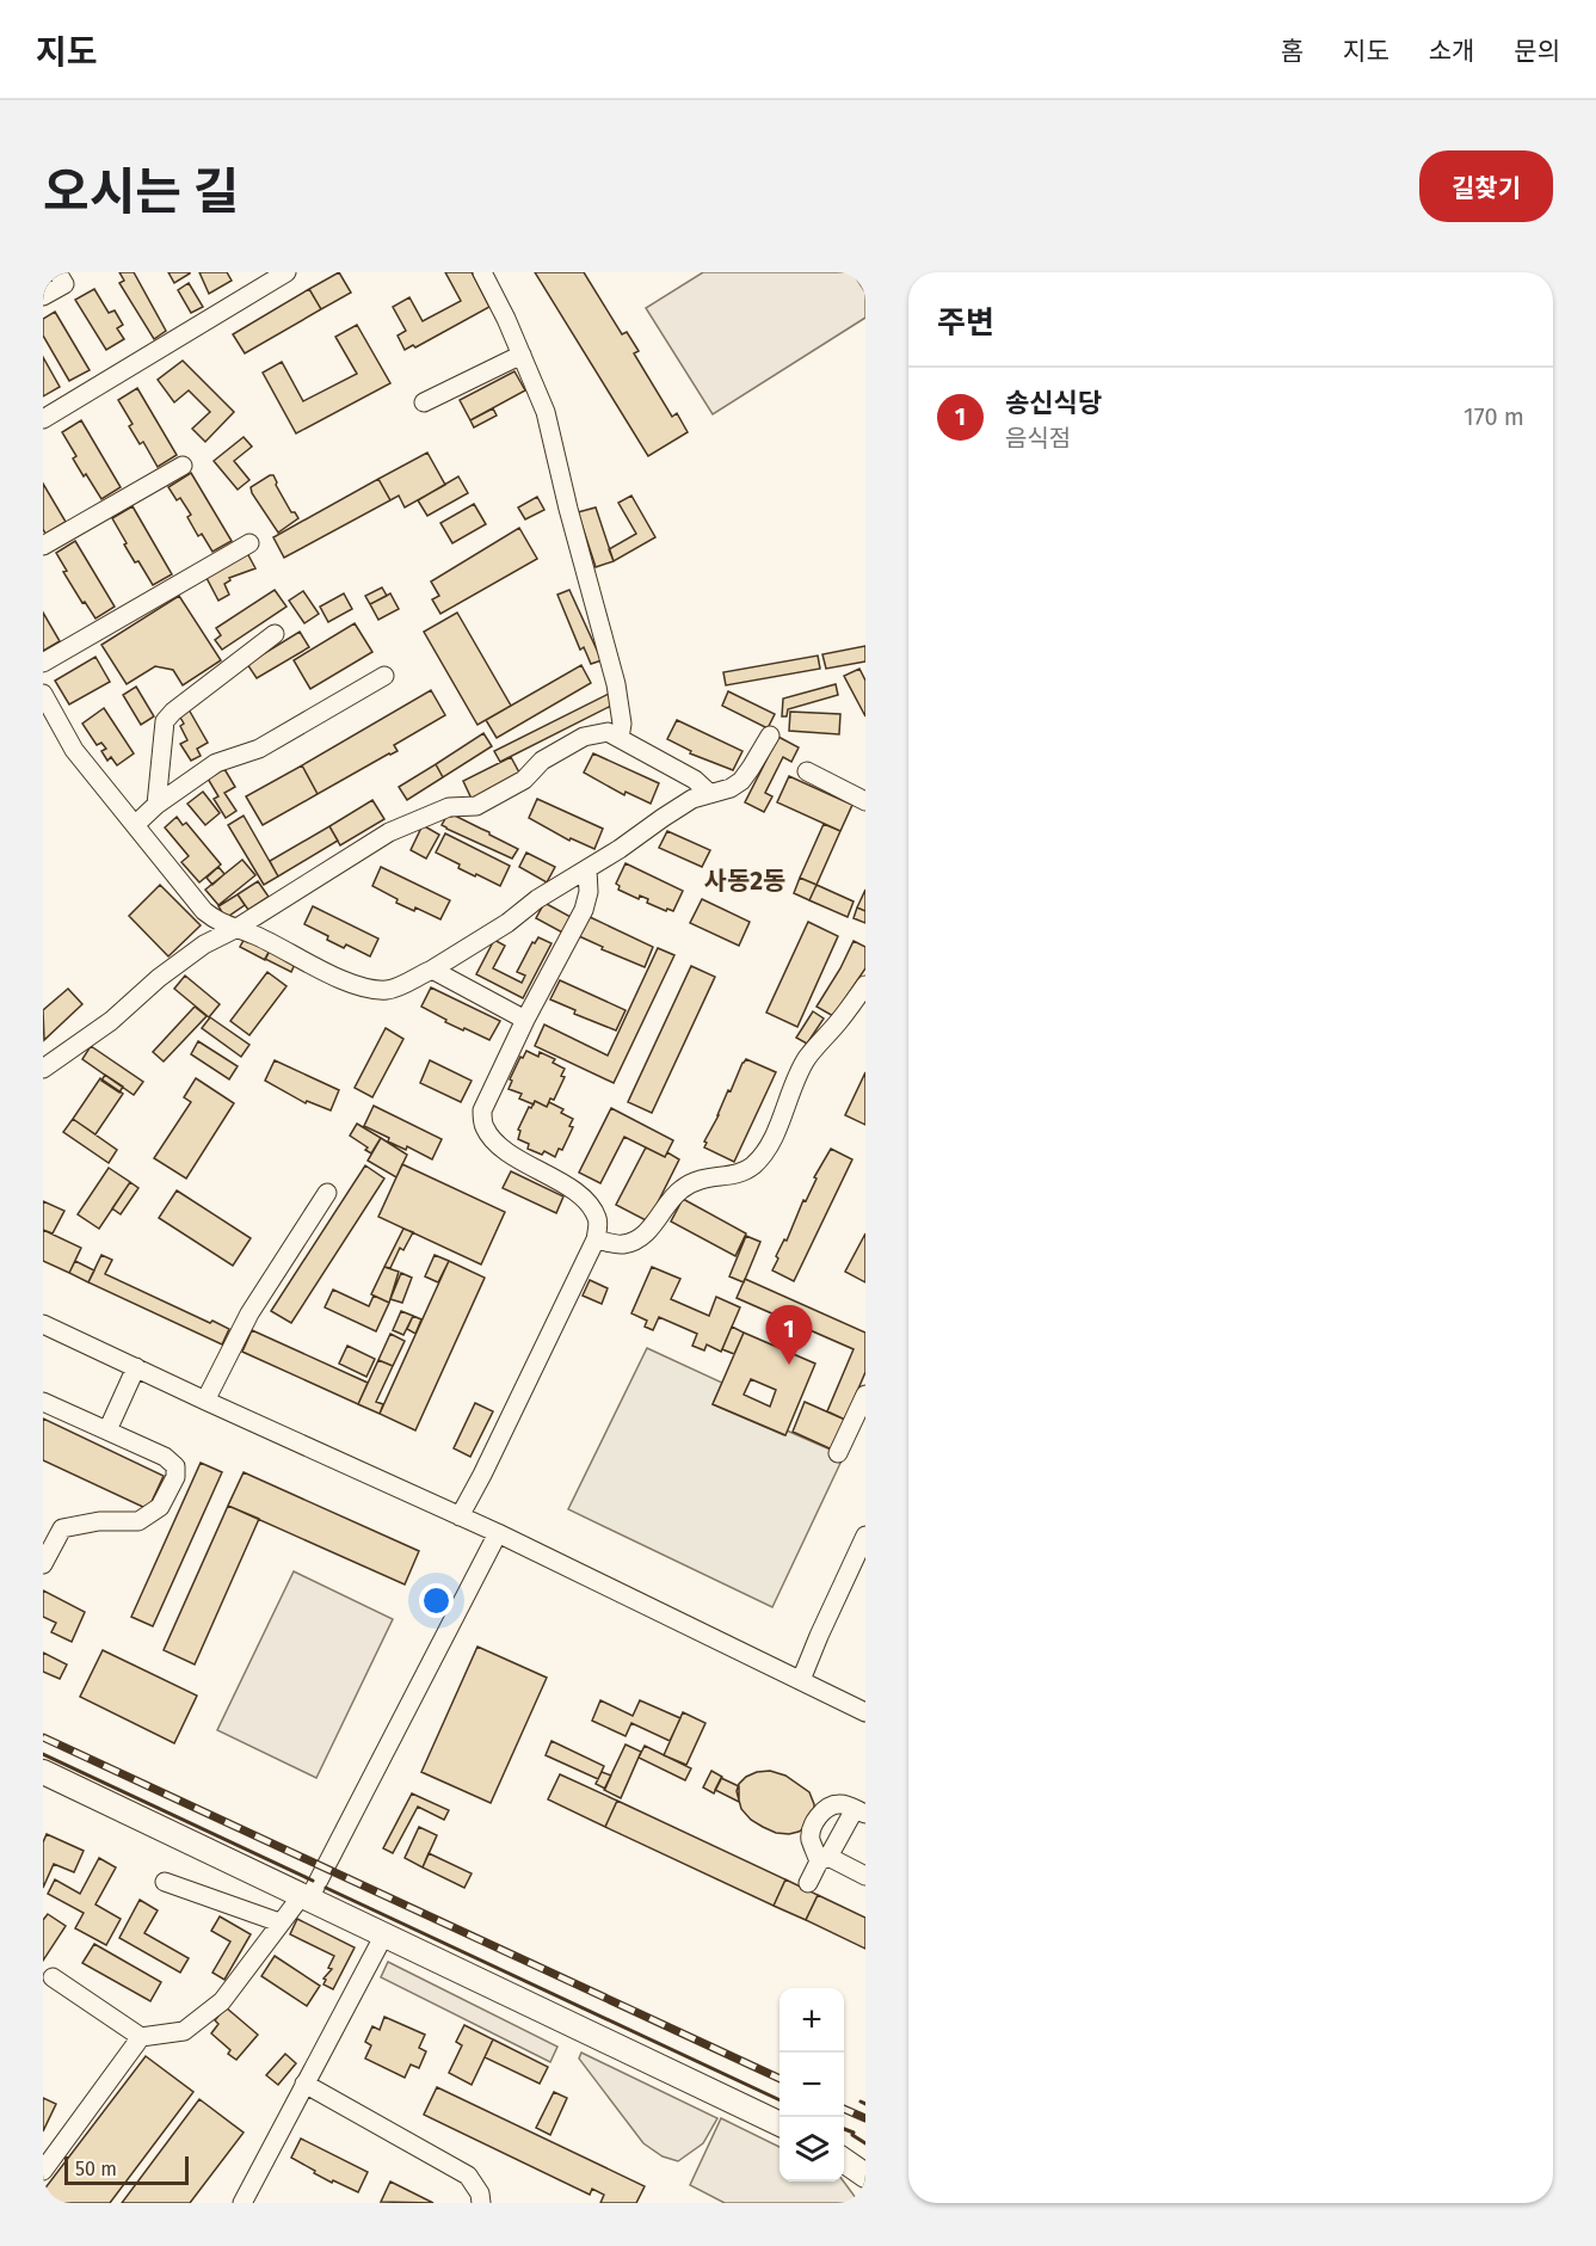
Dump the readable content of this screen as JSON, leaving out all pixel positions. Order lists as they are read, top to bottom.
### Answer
{
  "districts": ["사동2동"],
  "scale_bar": "50 m",
  "page": {
    "header": "지도",
    "nav": [
      "홈",
      "지도",
      "소개",
      "문의"
    ],
    "title": "오시는 길",
    "buttons": "길찾기",
    "heading": "주변",
    "list": [
      {
        "mark": "1",
        "name": "송신식당",
        "note": "음식점",
        "value": "170 m"
      }
    ],
    "pins": "1",
    "map_buttons": ["+", "−"],
    "scale": "50 m"
  }
}
